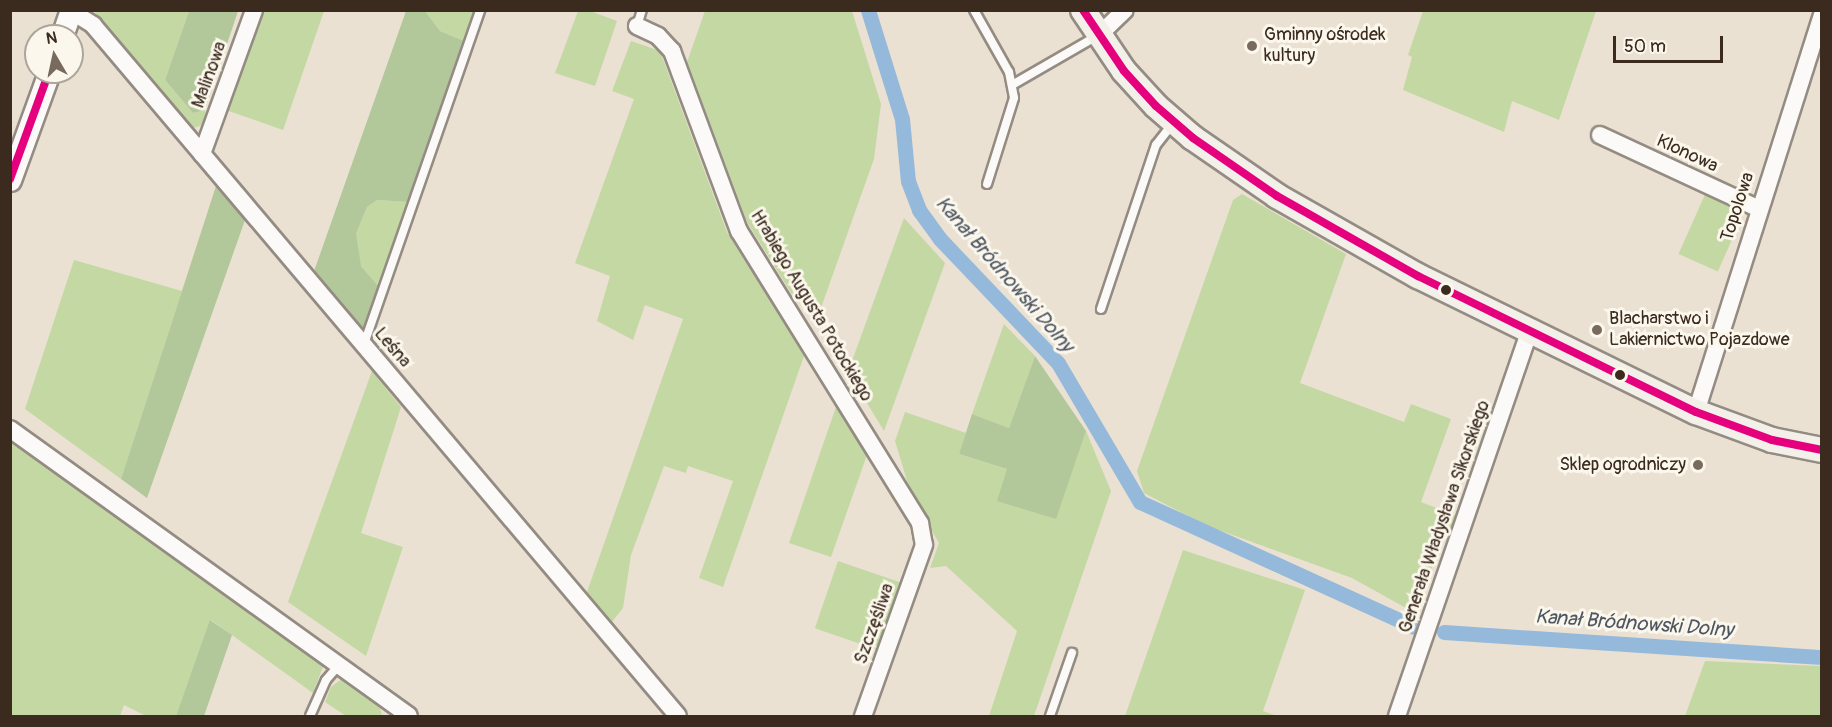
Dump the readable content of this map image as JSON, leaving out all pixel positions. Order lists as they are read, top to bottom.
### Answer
{
  "streets": {
    "street": [
      "Malinowa",
      "Klonowa",
      "Topolowa",
      "Hrabiego Augusta Potockiego",
      "Leśna",
      "Generała Władysława Sikorskiego",
      "Szczęśliwa"
    ]
  },
  "crossings": [
    ["Malinowa", "Leśna"],
    ["Klonowa", "Topolowa"],
    ["Hrabiego Augusta Potockiego", "Szczęśliwa"]
  ],
  "water": ["Kanał Bródnowski Dolny"],
  "places": ["Gminny ośrodek kultury", "Blacharstwo i Lakiernictwo Pojazdowe", "Sklep ogrodniczy"],
  "scale_bar": "50 m",
  "north": "top"
}
